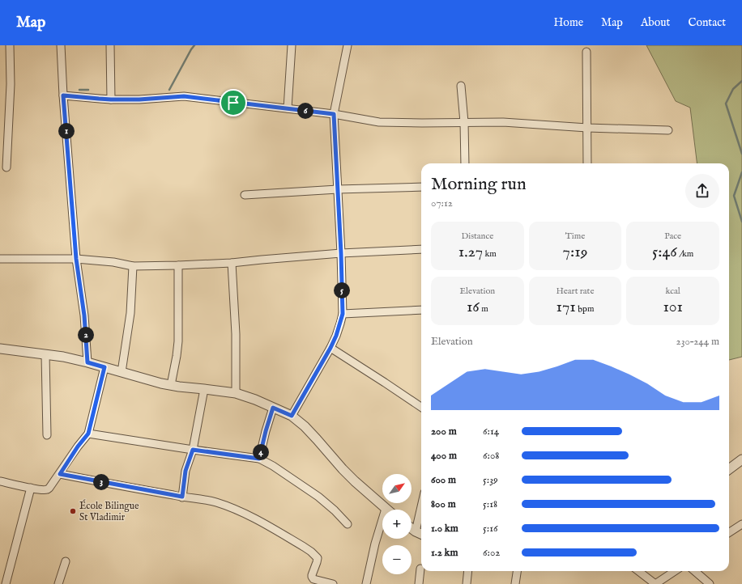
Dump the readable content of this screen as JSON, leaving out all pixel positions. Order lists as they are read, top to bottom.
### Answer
{
  "places": ["École Bilingue St Vladimir"],
  "north": "top right",
  "page": {
    "header": "Map",
    "nav": [
      "Home",
      "Map",
      "About",
      "Contact"
    ],
    "pins": [
      "6",
      "1",
      "5",
      "2",
      "4",
      "3"
    ],
    "heading": ["Morning run", "07:12"],
    "stats": [
      ["Distance", "1.27 km"],
      ["Time", "7:19"],
      ["Pace", "5:46 /km"],
      ["Elevation", "16 m"],
      ["Heart rate", "171 bpm"],
      ["kcal", "101"]
    ],
    "chart": ["Elevation", "230–244 m"],
    "list": [
      {
        "name": "200 m",
        "note": "6:14"
      },
      {
        "name": "400 m",
        "note": "6:08"
      },
      {
        "name": "600 m",
        "note": "5:39"
      },
      {
        "name": "800 m",
        "note": "5:18"
      },
      {
        "name": "1.0 km",
        "note": "5:16"
      },
      {
        "name": "1.2 km",
        "note": "6:02"
      }
    ],
    "map_buttons": ["+", "−"]
  }
}
